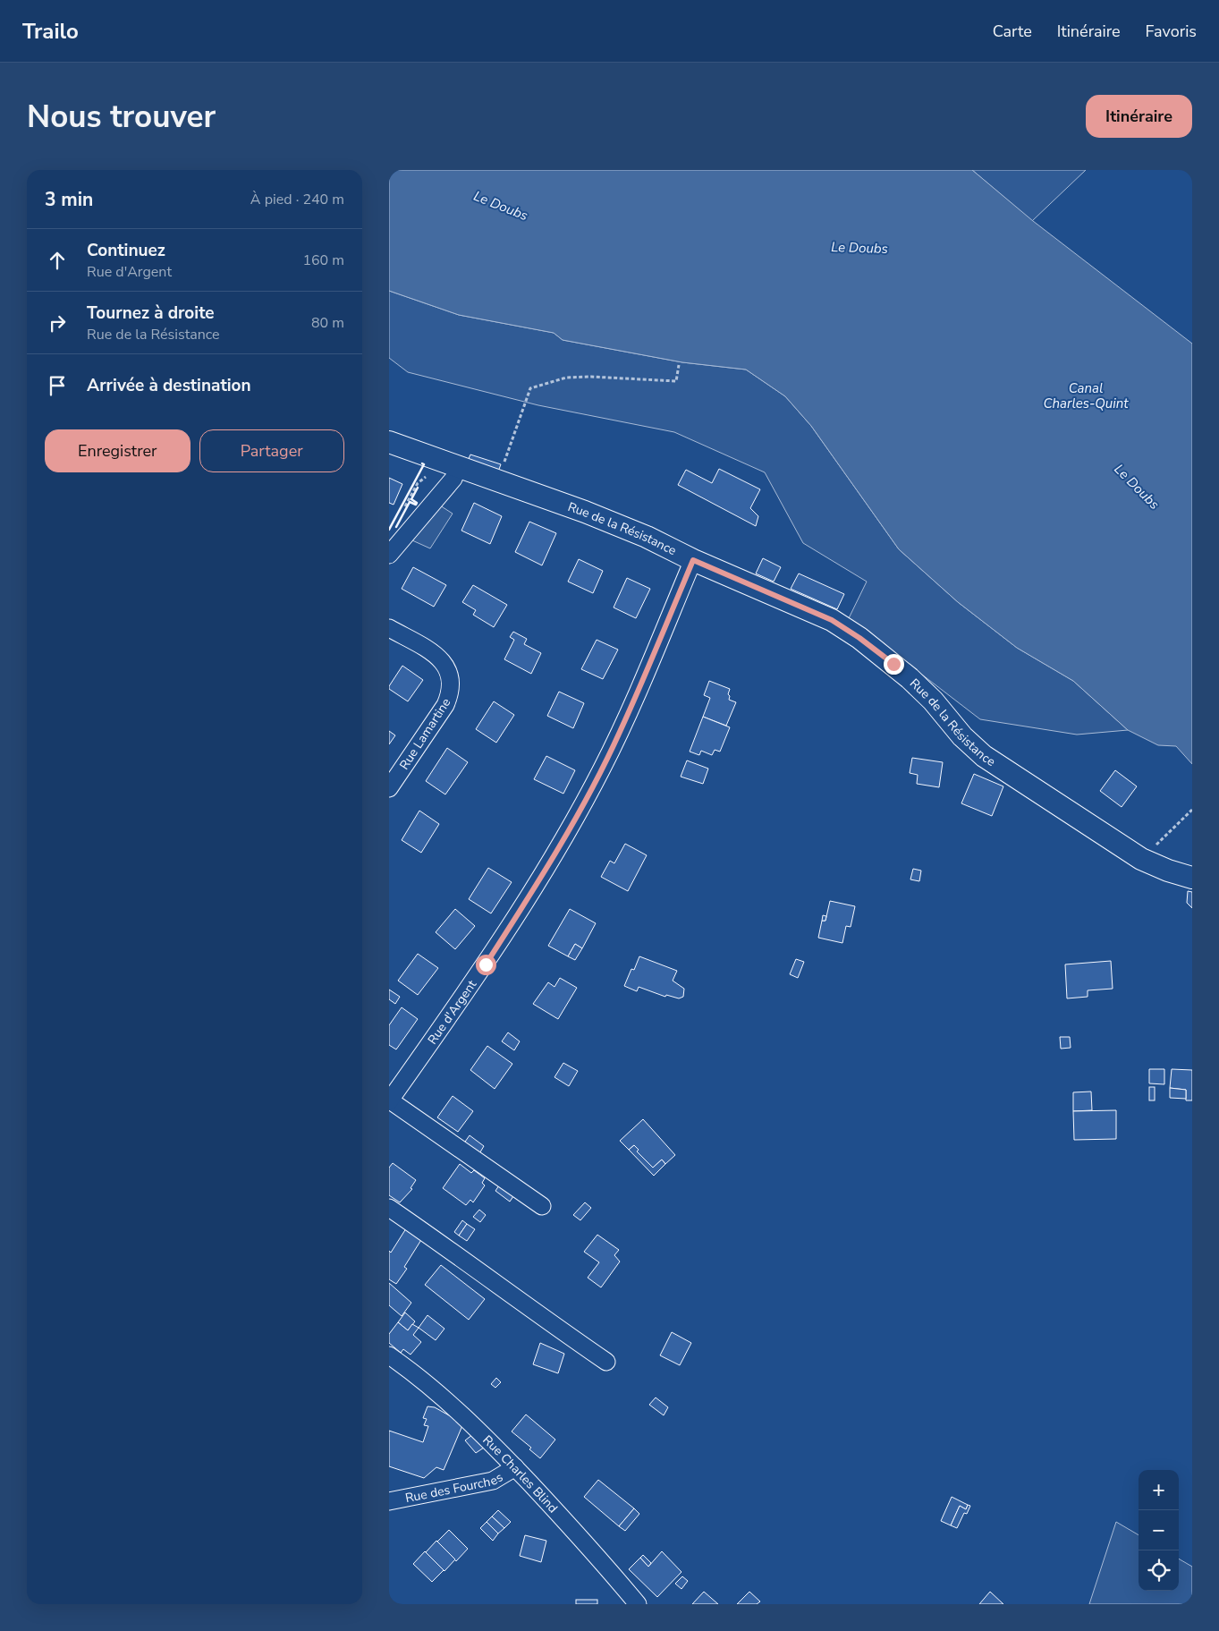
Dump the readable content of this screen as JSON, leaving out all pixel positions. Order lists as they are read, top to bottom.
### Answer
{
  "streets": {
    "street": [
      "Rue de la Résistance",
      "Rue Lamartine",
      "Rue d'Argent",
      "Rue Charles Blind",
      "Rue des Fourches"
    ]
  },
  "crossings": [
    ["Rue de la Résistance", "Rue d'Argent"],
    ["Rue Charles Blind", "Rue des Fourches"]
  ],
  "water": ["Le Doubs", "Canal Charles-Quint"],
  "page": {
    "header": "Trailo",
    "nav": ["Carte", "Itinéraire", "Favoris"],
    "buttons": [
      "Itinéraire",
      ["Enregistrer", "Partager"]
    ],
    "title": "Nous trouver",
    "heading": ["3 min", "À pied · 240 m"],
    "list": [
      ["Continuez", "Rue d'Argent", "160 m"],
      ["Tournez à droite", "Rue de la Résistance", "80 m"],
      "Arrivée à destination"
    ],
    "map_buttons": ["+", "−"]
  }
}
